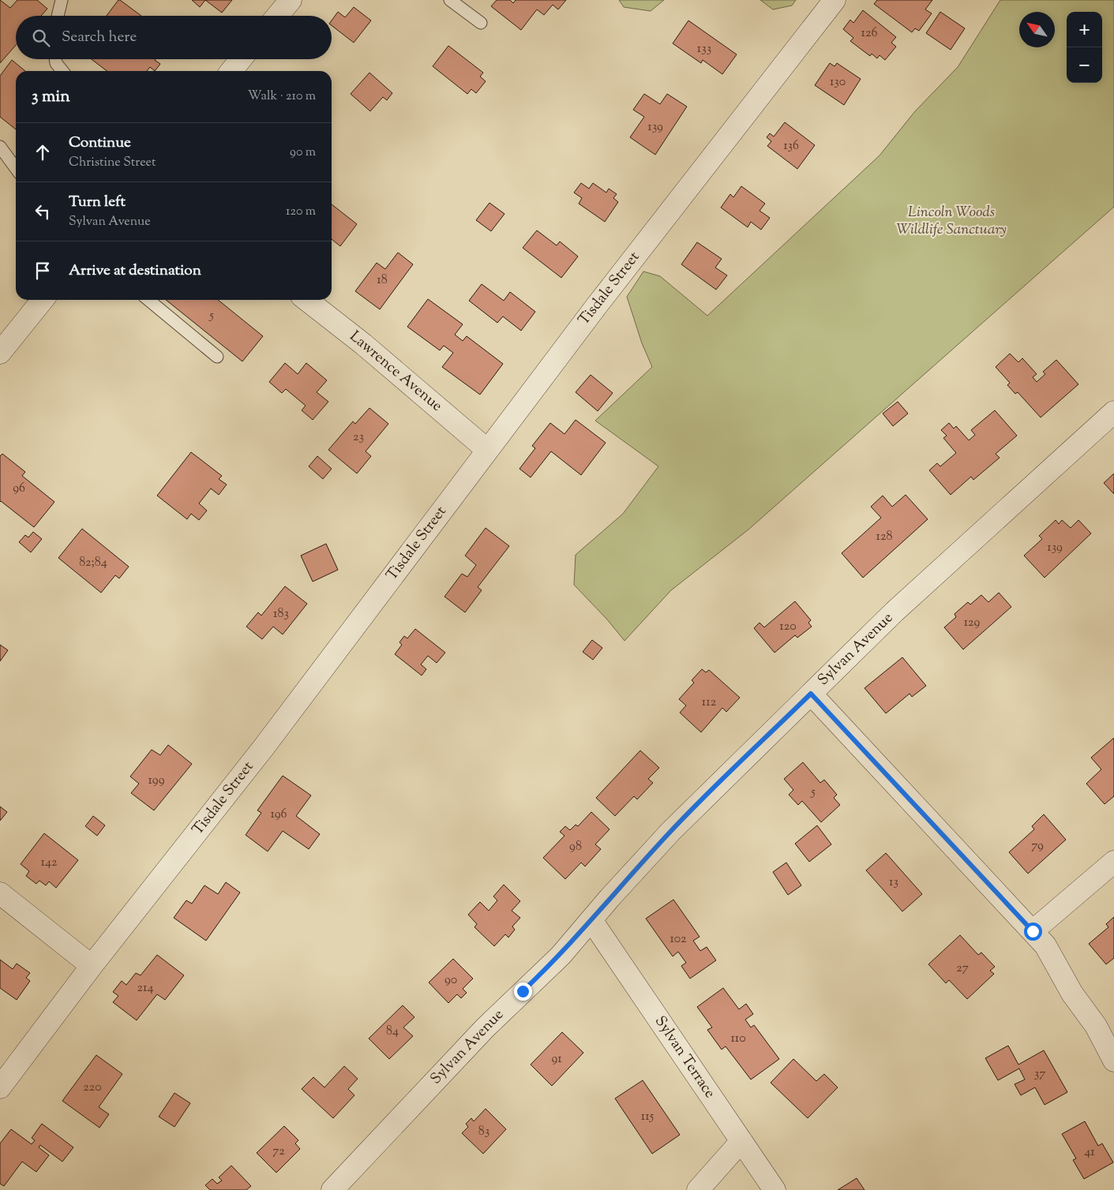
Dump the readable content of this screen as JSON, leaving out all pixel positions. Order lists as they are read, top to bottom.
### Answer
{
  "streets": {
    "street": [
      "Tisdale Street",
      "Lawrence Avenue",
      "Sylvan Avenue",
      "Sylvan Terrace"
    ]
  },
  "crossings": [
    ["Tisdale Street", "Lawrence Avenue"],
    ["Sylvan Avenue", "Sylvan Terrace"]
  ],
  "parks": ["Lincoln Woods Wildlife Sanctuary"],
  "house_numbers": [
    "126",
    "133",
    "130",
    "139",
    "136",
    "18",
    "5",
    "23",
    "96",
    "128",
    "139",
    "82;84",
    "183",
    "129",
    "120",
    "112",
    "199",
    "5",
    "196",
    "79",
    "98",
    "142",
    "13",
    "102",
    "27",
    "90",
    "214",
    "84",
    "110",
    "91",
    "37",
    "220",
    "115",
    "83",
    "72",
    "41"
  ],
  "north": "top left",
  "page": {
    "map_buttons": ["+", "−"],
    "search": "Search here",
    "heading": ["3 min", "Walk · 210 m"],
    "list": [
      ["Continue", "Christine Street", "90 m"],
      ["Turn left", "Sylvan Avenue", "120 m"],
      "Arrive at destination"
    ]
  }
}
